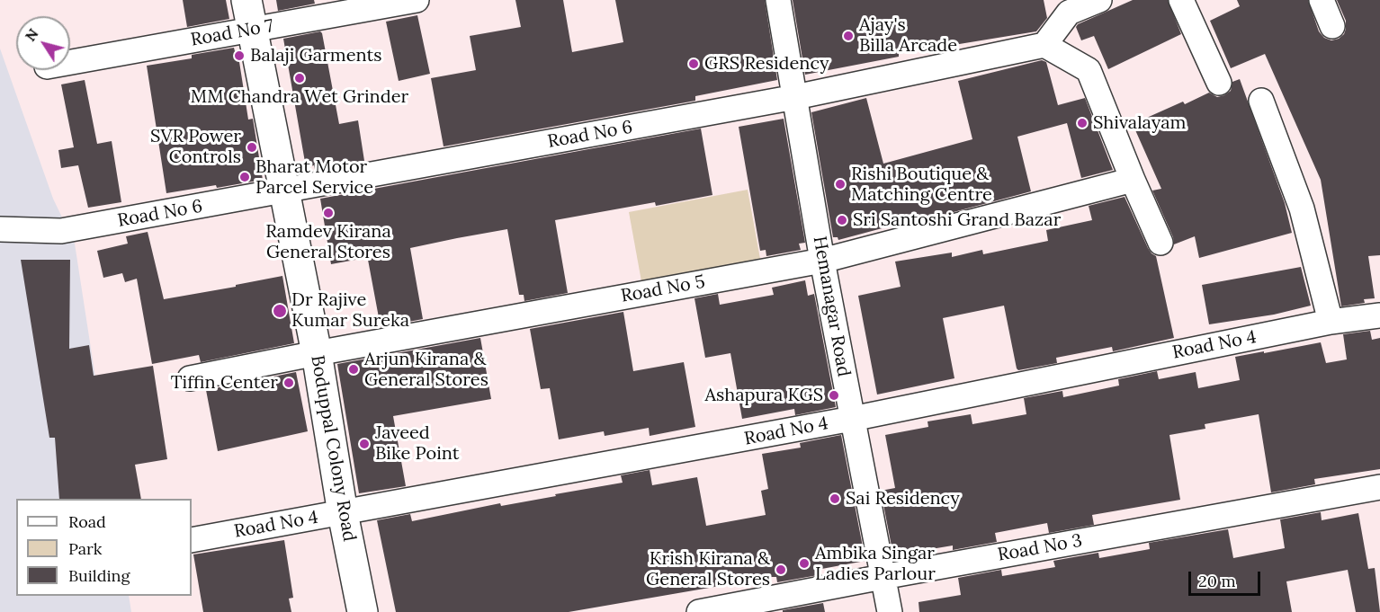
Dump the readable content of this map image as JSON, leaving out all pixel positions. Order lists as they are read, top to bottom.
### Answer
{
  "streets": {
    "street": [
      "Road No 7",
      "Road No 6",
      "Road No 5",
      "Hemanagar Road",
      "Road No 4",
      "Boduppal Colony Road",
      "Road No 3"
    ]
  },
  "crossings": [
    ["Road No 7", "Boduppal Colony Road"],
    ["Road No 6", "Hemanagar Road"],
    ["Road No 6", "Boduppal Colony Road"],
    ["Road No 5", "Hemanagar Road"],
    ["Road No 5", "Boduppal Colony Road"],
    ["Hemanagar Road", "Road No 4"],
    ["Hemanagar Road", "Road No 3"],
    ["Road No 4", "Boduppal Colony Road"]
  ],
  "places": [
    "Ajay's Billa Arcade",
    "Balaji Garments",
    "GRS Residency",
    "MM Chandra Wet Grinder",
    "Shivalayam",
    "SVR Power Controls",
    "Bharat Motor Parcel Service",
    "Rishi Boutique & Matching Centre",
    "Ramdev Kirana General Stores",
    "Sri Santoshi Grand Bazar",
    "Dr Rajive Kumar Sureka",
    "Arjun Kirana & General Stores",
    "Tiffin Center",
    "Ashapura KGS",
    "Javeed Bike Point",
    "Sai Residency",
    "Ambika Singar Ladies Parlour",
    "Krish Kirana & General Stores"
  ],
  "legend": ["Road", "Park", "Building"],
  "scale_bar": "20 m",
  "north": "top left"
}
